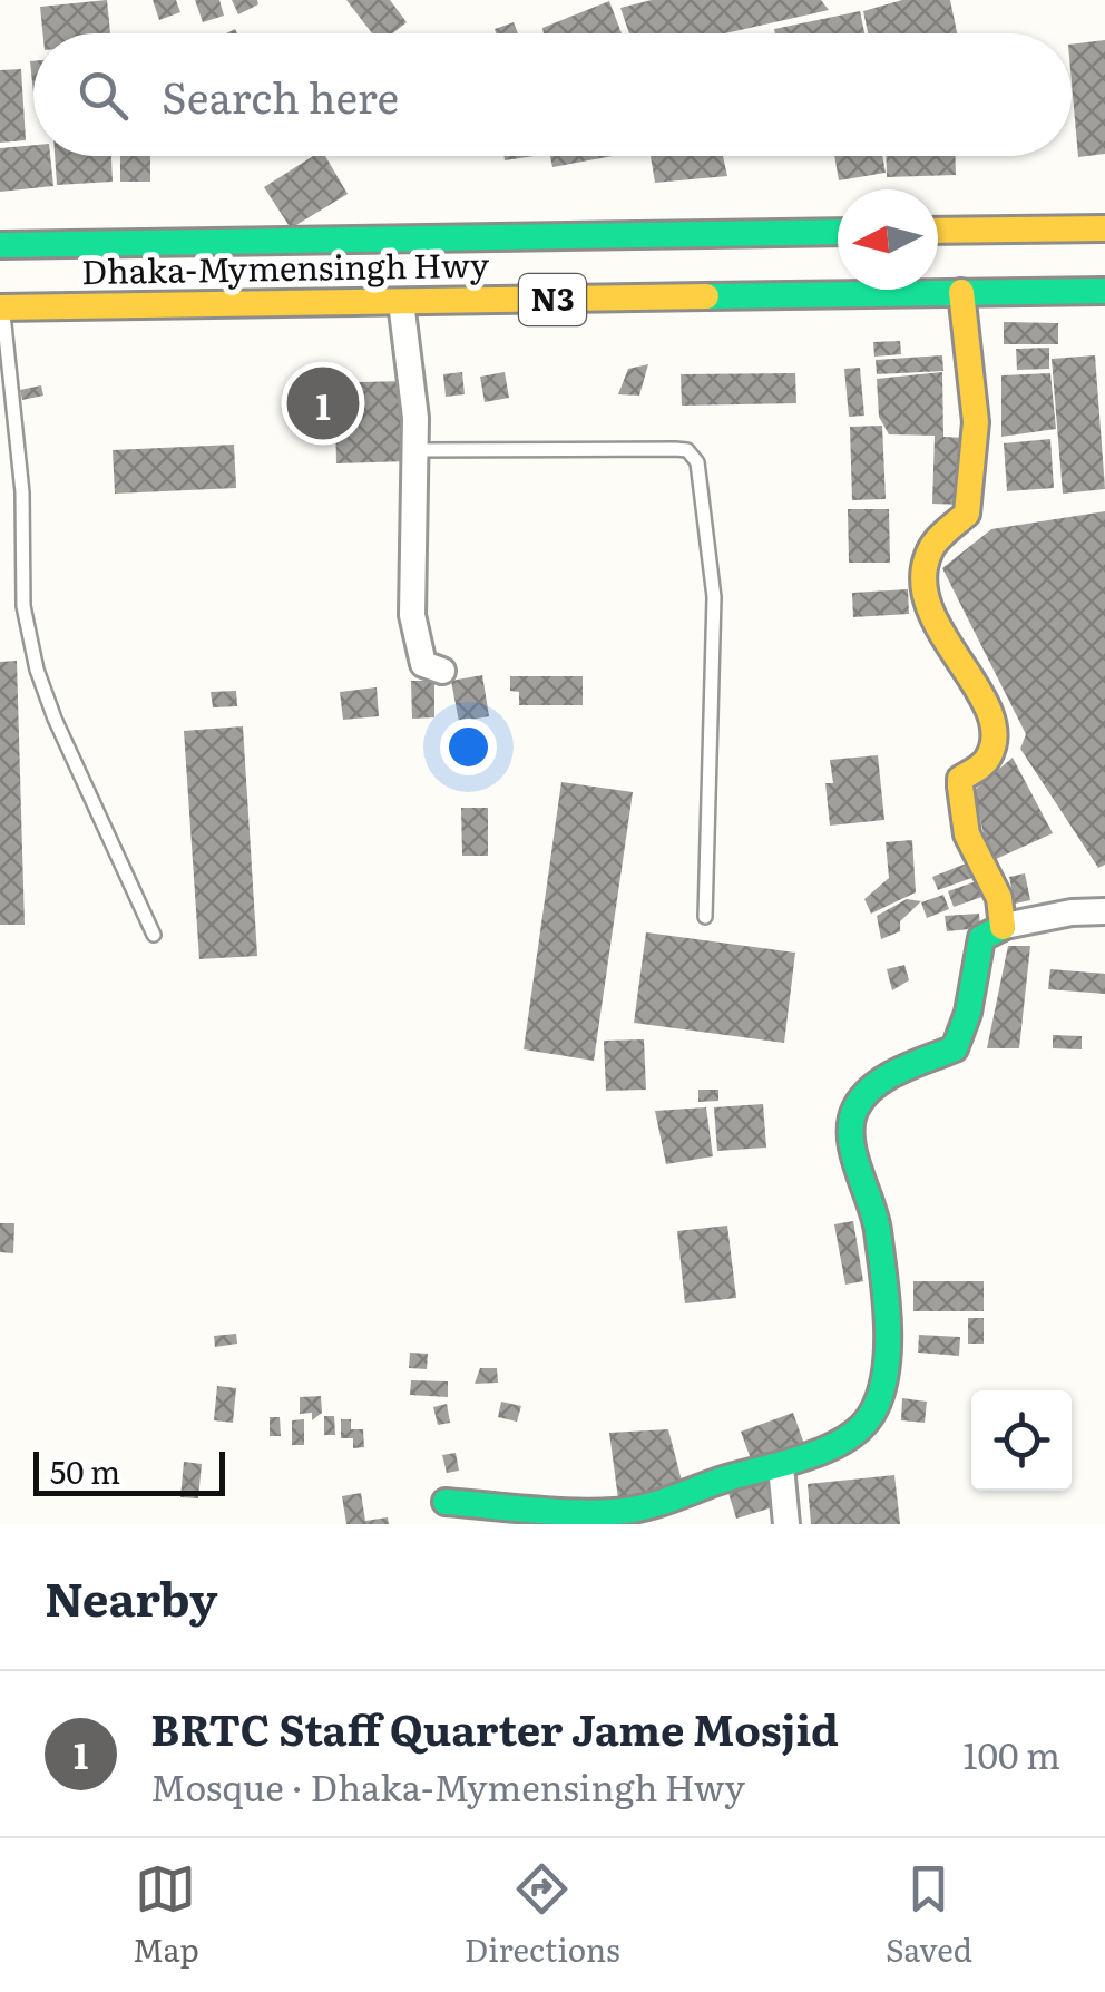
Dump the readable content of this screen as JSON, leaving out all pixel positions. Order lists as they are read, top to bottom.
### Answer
{
  "streets": {
    "main road": ["Dhaka-Mymensingh Hwy", "N3"]
  },
  "scale_bar": "50 m",
  "north": "left",
  "page": {
    "search": "Search here",
    "pins": "1",
    "scale": "50 m",
    "heading": "Nearby",
    "list": [
      {
        "mark": "1",
        "name": "BRTC Staff Quarter Jame Mosjid",
        "note": "Mosque · Dhaka-Mymensingh Hwy",
        "value": "100 m"
      }
    ],
    "nav": ["Map", "Directions", "Saved"]
  }
}
